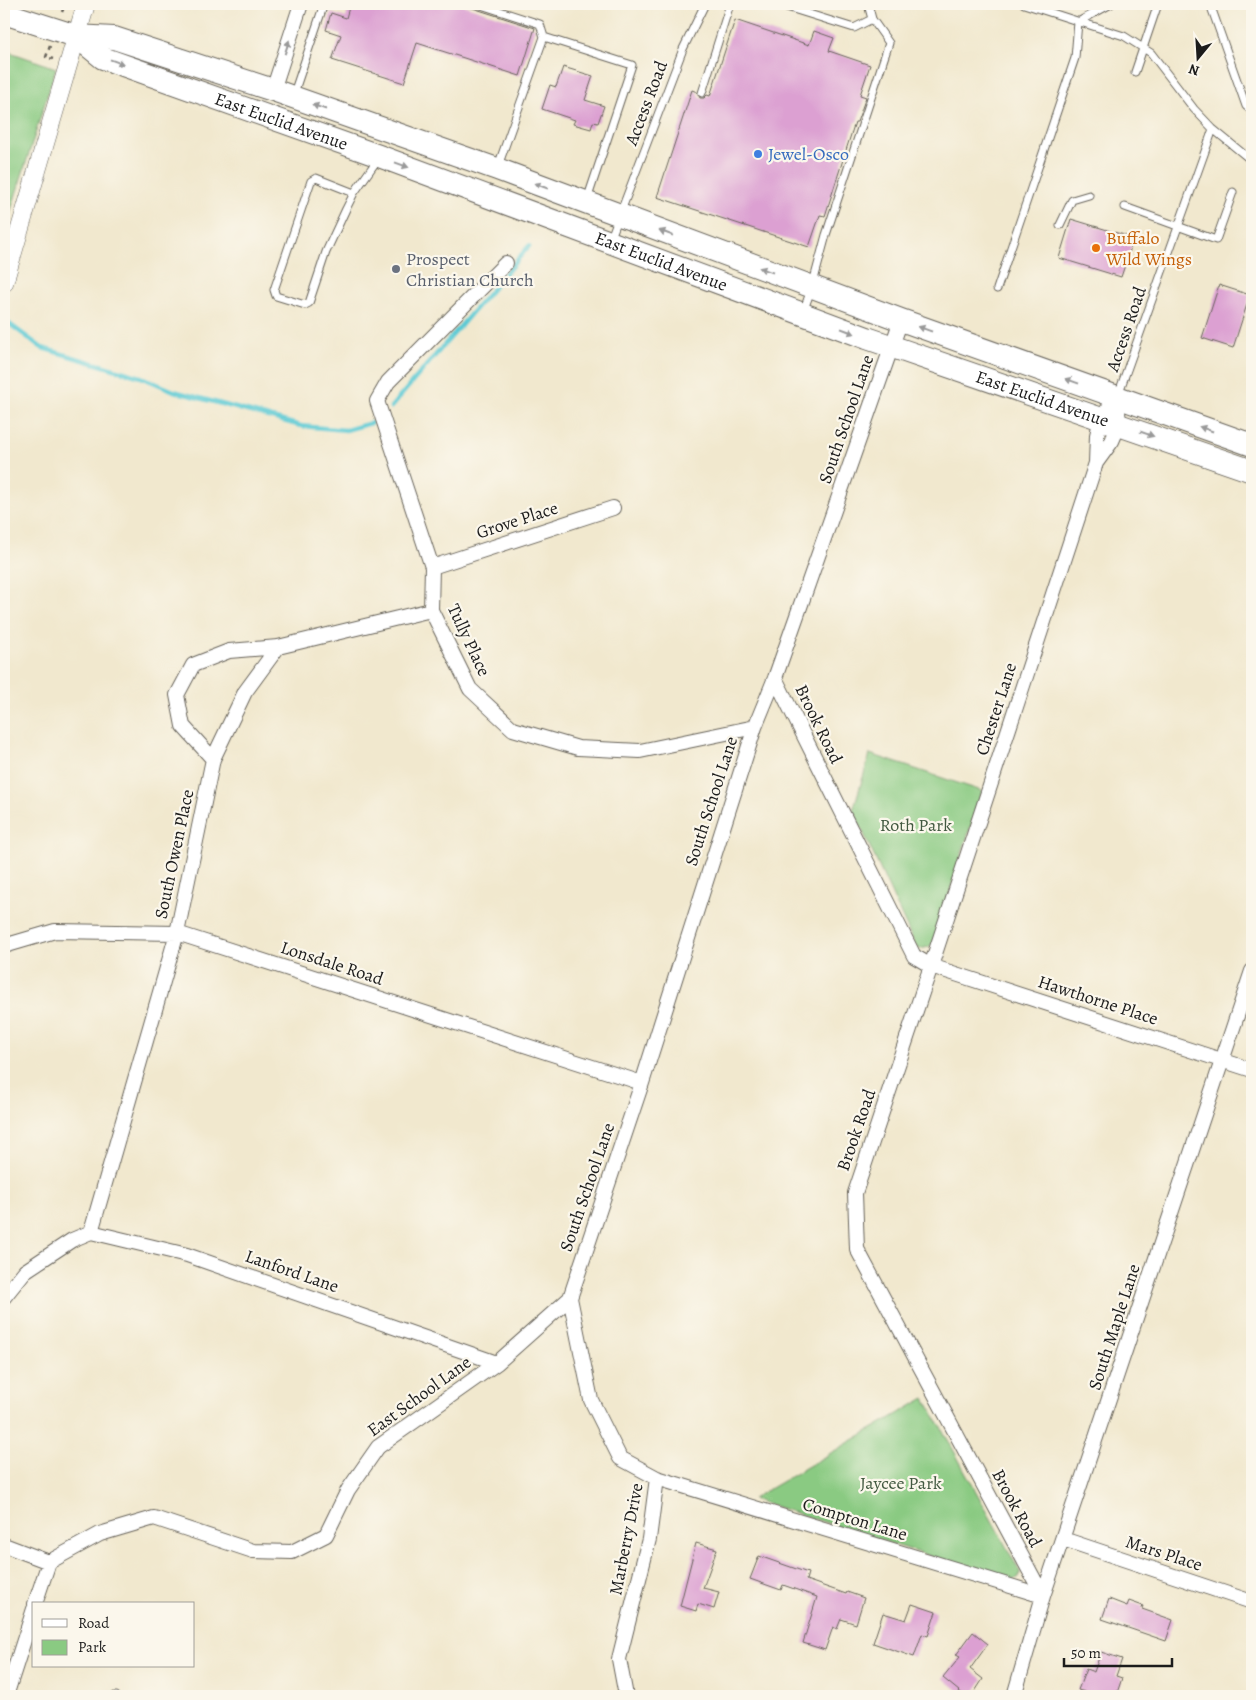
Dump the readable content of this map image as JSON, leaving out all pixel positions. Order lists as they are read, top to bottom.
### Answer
{
  "streets": {
    "main road": ["East Euclid Avenue"],
    "street": [
      "South School Lane",
      "Grove Place",
      "Tully Place",
      "Chester Lane",
      "Brook Road",
      "South Owen Place",
      "Lonsdale Road",
      "Hawthorne Place",
      "Lanford Lane",
      "South Maple Lane",
      "East School Lane",
      "Compton Lane",
      "Marberry Drive",
      "Mars Place"
    ],
    "lane": ["Access Road"]
  },
  "crossings": [
    ["Access Road", "East Euclid Avenue"],
    ["Access Road", "Chester Lane"],
    ["East Euclid Avenue", "South School Lane"],
    ["East Euclid Avenue", "Chester Lane"],
    ["South School Lane", "Tully Place"],
    ["South School Lane", "Brook Road"],
    ["South School Lane", "Lonsdale Road"],
    ["South School Lane", "East School Lane"],
    ["South School Lane", "Marberry Drive"],
    ["Grove Place", "Tully Place"],
    ["Chester Lane", "Brook Road"],
    ["Chester Lane", "Hawthorne Place"],
    ["Brook Road", "Hawthorne Place"],
    ["Brook Road", "South Maple Lane"],
    ["Brook Road", "Compton Lane"],
    ["South Owen Place", "Lonsdale Road"],
    ["South Owen Place", "Lanford Lane"],
    ["Hawthorne Place", "South Maple Lane"],
    ["Lanford Lane", "East School Lane"],
    ["South Maple Lane", "Compton Lane"],
    ["South Maple Lane", "Mars Place"],
    ["East School Lane", "Marberry Drive"],
    ["Compton Lane", "Marberry Drive"]
  ],
  "parks": ["Roth Park", "Jaycee Park"],
  "places": ["Jewel-Osco", "Buffalo Wild Wings", "Prospect Christian Church"],
  "legend": ["Road", "Park"],
  "scale_bar": "50 m",
  "north": "bottom"
}
